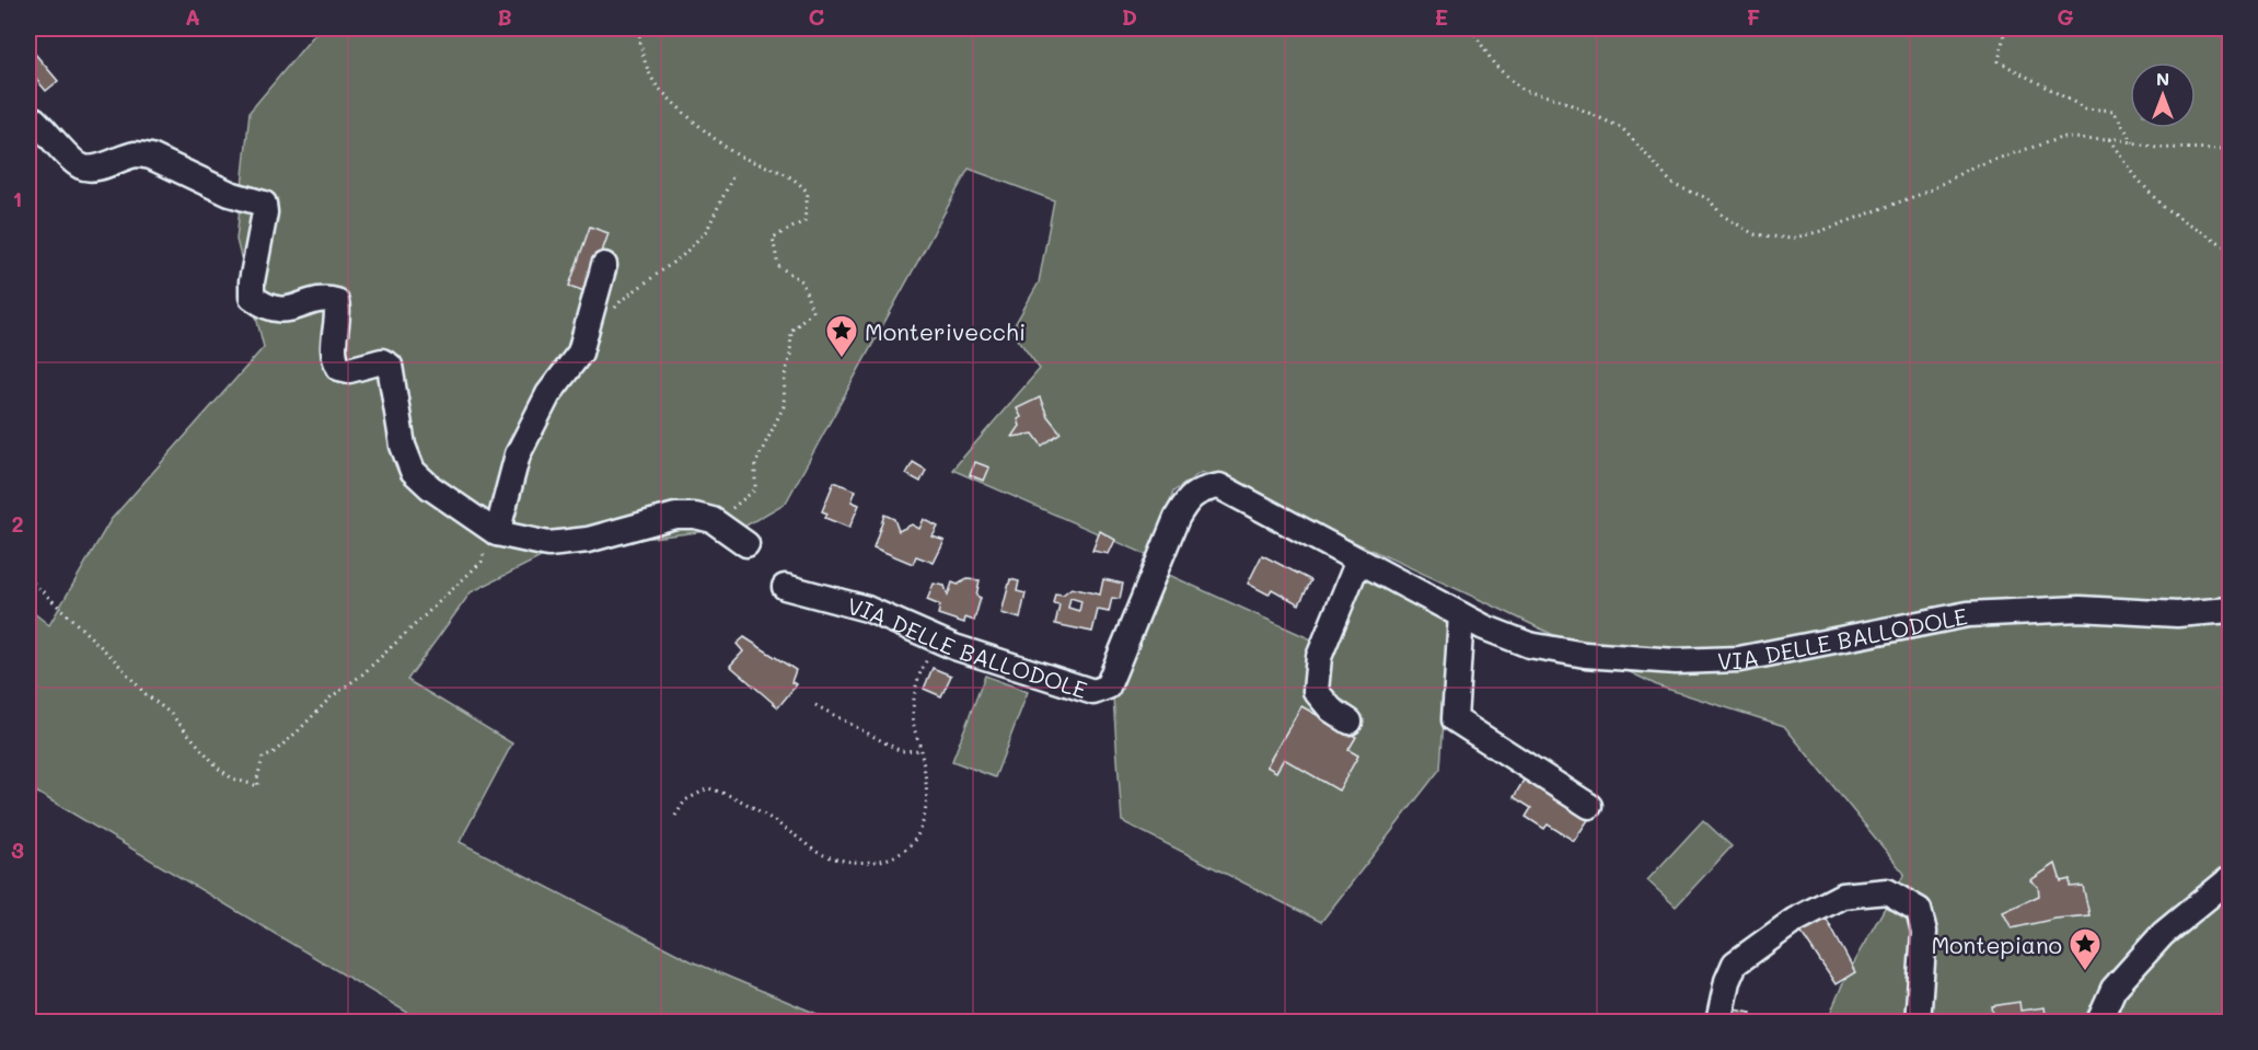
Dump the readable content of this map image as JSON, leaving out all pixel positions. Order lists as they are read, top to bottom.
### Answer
{
  "streets": {
    "lane": ["VIA DELLE BALLODOLE"]
  },
  "places": {
    "place": ["Monterivecchi", "Montepiano"]
  },
  "north": "top",
  "grid": {
    "columns": [
      "A",
      "B",
      "C",
      "D",
      "E",
      "F",
      "G"
    ],
    "rows": ["1", "2", "3"]
  }
}
